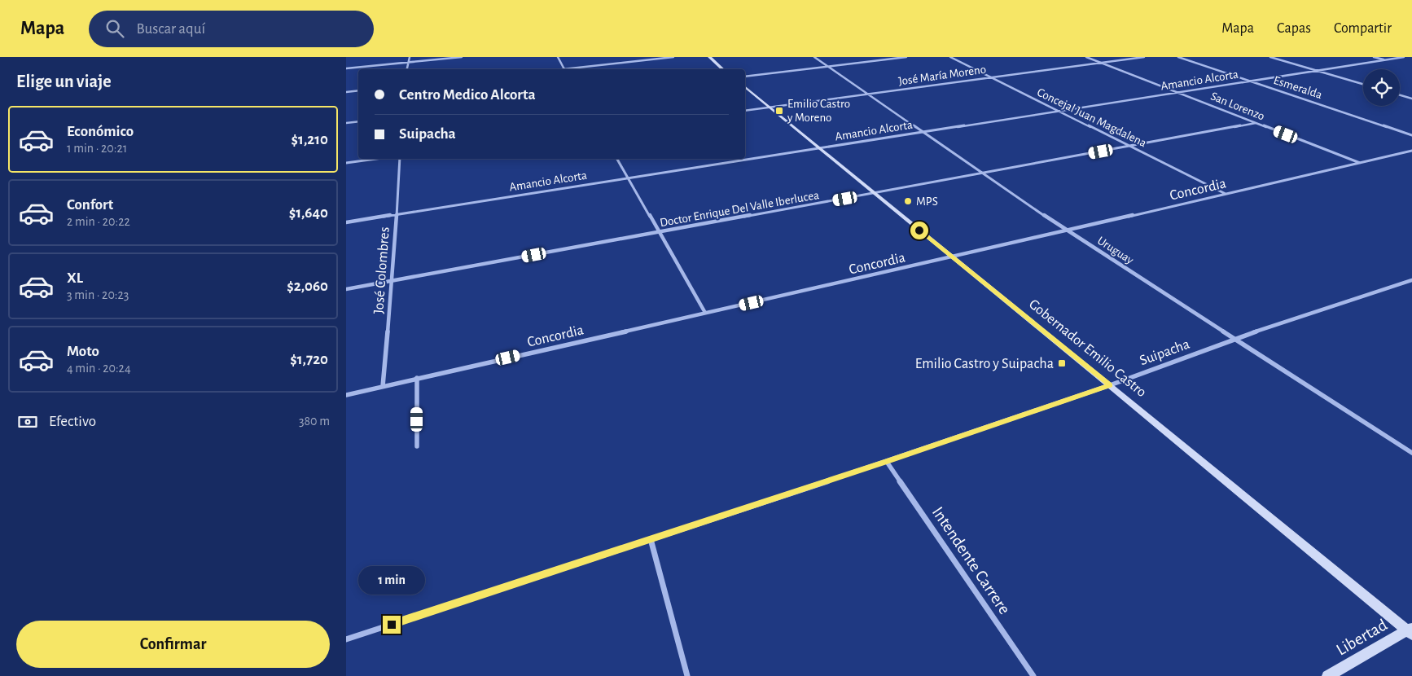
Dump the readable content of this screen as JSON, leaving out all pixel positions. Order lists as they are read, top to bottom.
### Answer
{
  "streets": {
    "street": [
      "José María Moreno",
      "Amancio Alcorta",
      "Esmeralda",
      "San Lorenzo",
      "Concejal Juan Magdalena",
      "Concordia",
      "Doctor Enrique Del Valle Iberlucea",
      "Uruguay",
      "José Colombres",
      "Gobernador Emilio Castro",
      "Suipacha",
      "Intendente Carrere",
      "Libertad"
    ]
  },
  "crossings": [
    ["José María Moreno", "San Lorenzo"],
    ["José María Moreno", "Concejal Juan Magdalena"],
    ["José María Moreno", "Uruguay"],
    ["José María Moreno", "Gobernador Emilio Castro"],
    ["Amancio Alcorta", "Esmeralda"],
    ["Amancio Alcorta", "San Lorenzo"],
    ["Amancio Alcorta", "Concejal Juan Magdalena"],
    ["Amancio Alcorta", "Uruguay"],
    ["Amancio Alcorta", "José Colombres"],
    ["Amancio Alcorta", "Gobernador Emilio Castro"],
    ["San Lorenzo", "Concordia"],
    ["San Lorenzo", "Doctor Enrique Del Valle Iberlucea"],
    ["Concejal Juan Magdalena", "Concordia"],
    ["Concejal Juan Magdalena", "Doctor Enrique Del Valle Iberlucea"],
    ["Concordia", "Uruguay"],
    ["Concordia", "José Colombres"],
    ["Concordia", "Gobernador Emilio Castro"],
    ["Doctor Enrique Del Valle Iberlucea", "Uruguay"],
    ["Doctor Enrique Del Valle Iberlucea", "José Colombres"],
    ["Doctor Enrique Del Valle Iberlucea", "Gobernador Emilio Castro"],
    ["Uruguay", "Suipacha"],
    ["Gobernador Emilio Castro", "Suipacha"],
    ["Gobernador Emilio Castro", "Libertad"],
    ["Suipacha", "Intendente Carrere"]
  ],
  "places": {
    "transit": ["Emilio Castro y Moreno", "Emilio Castro y Suipacha"],
    "other": ["MPS"]
  },
  "page": {
    "header": "Mapa",
    "search": "Buscar aquí",
    "nav": ["Mapa", "Capas", "Compartir"],
    "heading": "Elige un viaje",
    "banner": ["Centro Medico Alcorta", "Suipacha"],
    "list": [
      {
        "name": "Económico",
        "note": "1 min · 20:21",
        "value": "$1,210"
      },
      {
        "name": "Confort",
        "note": "2 min · 20:22",
        "value": "$1,640"
      },
      {
        "name": "XL",
        "note": "3 min · 20:23",
        "value": "$2,060"
      },
      {
        "name": "Moto",
        "note": "4 min · 20:24",
        "value": "$1,720"
      }
    ],
    "pay": ["Efectivo", "380 m"],
    "bubble": "1 min",
    "buttons": "Confirmar"
  }
}
